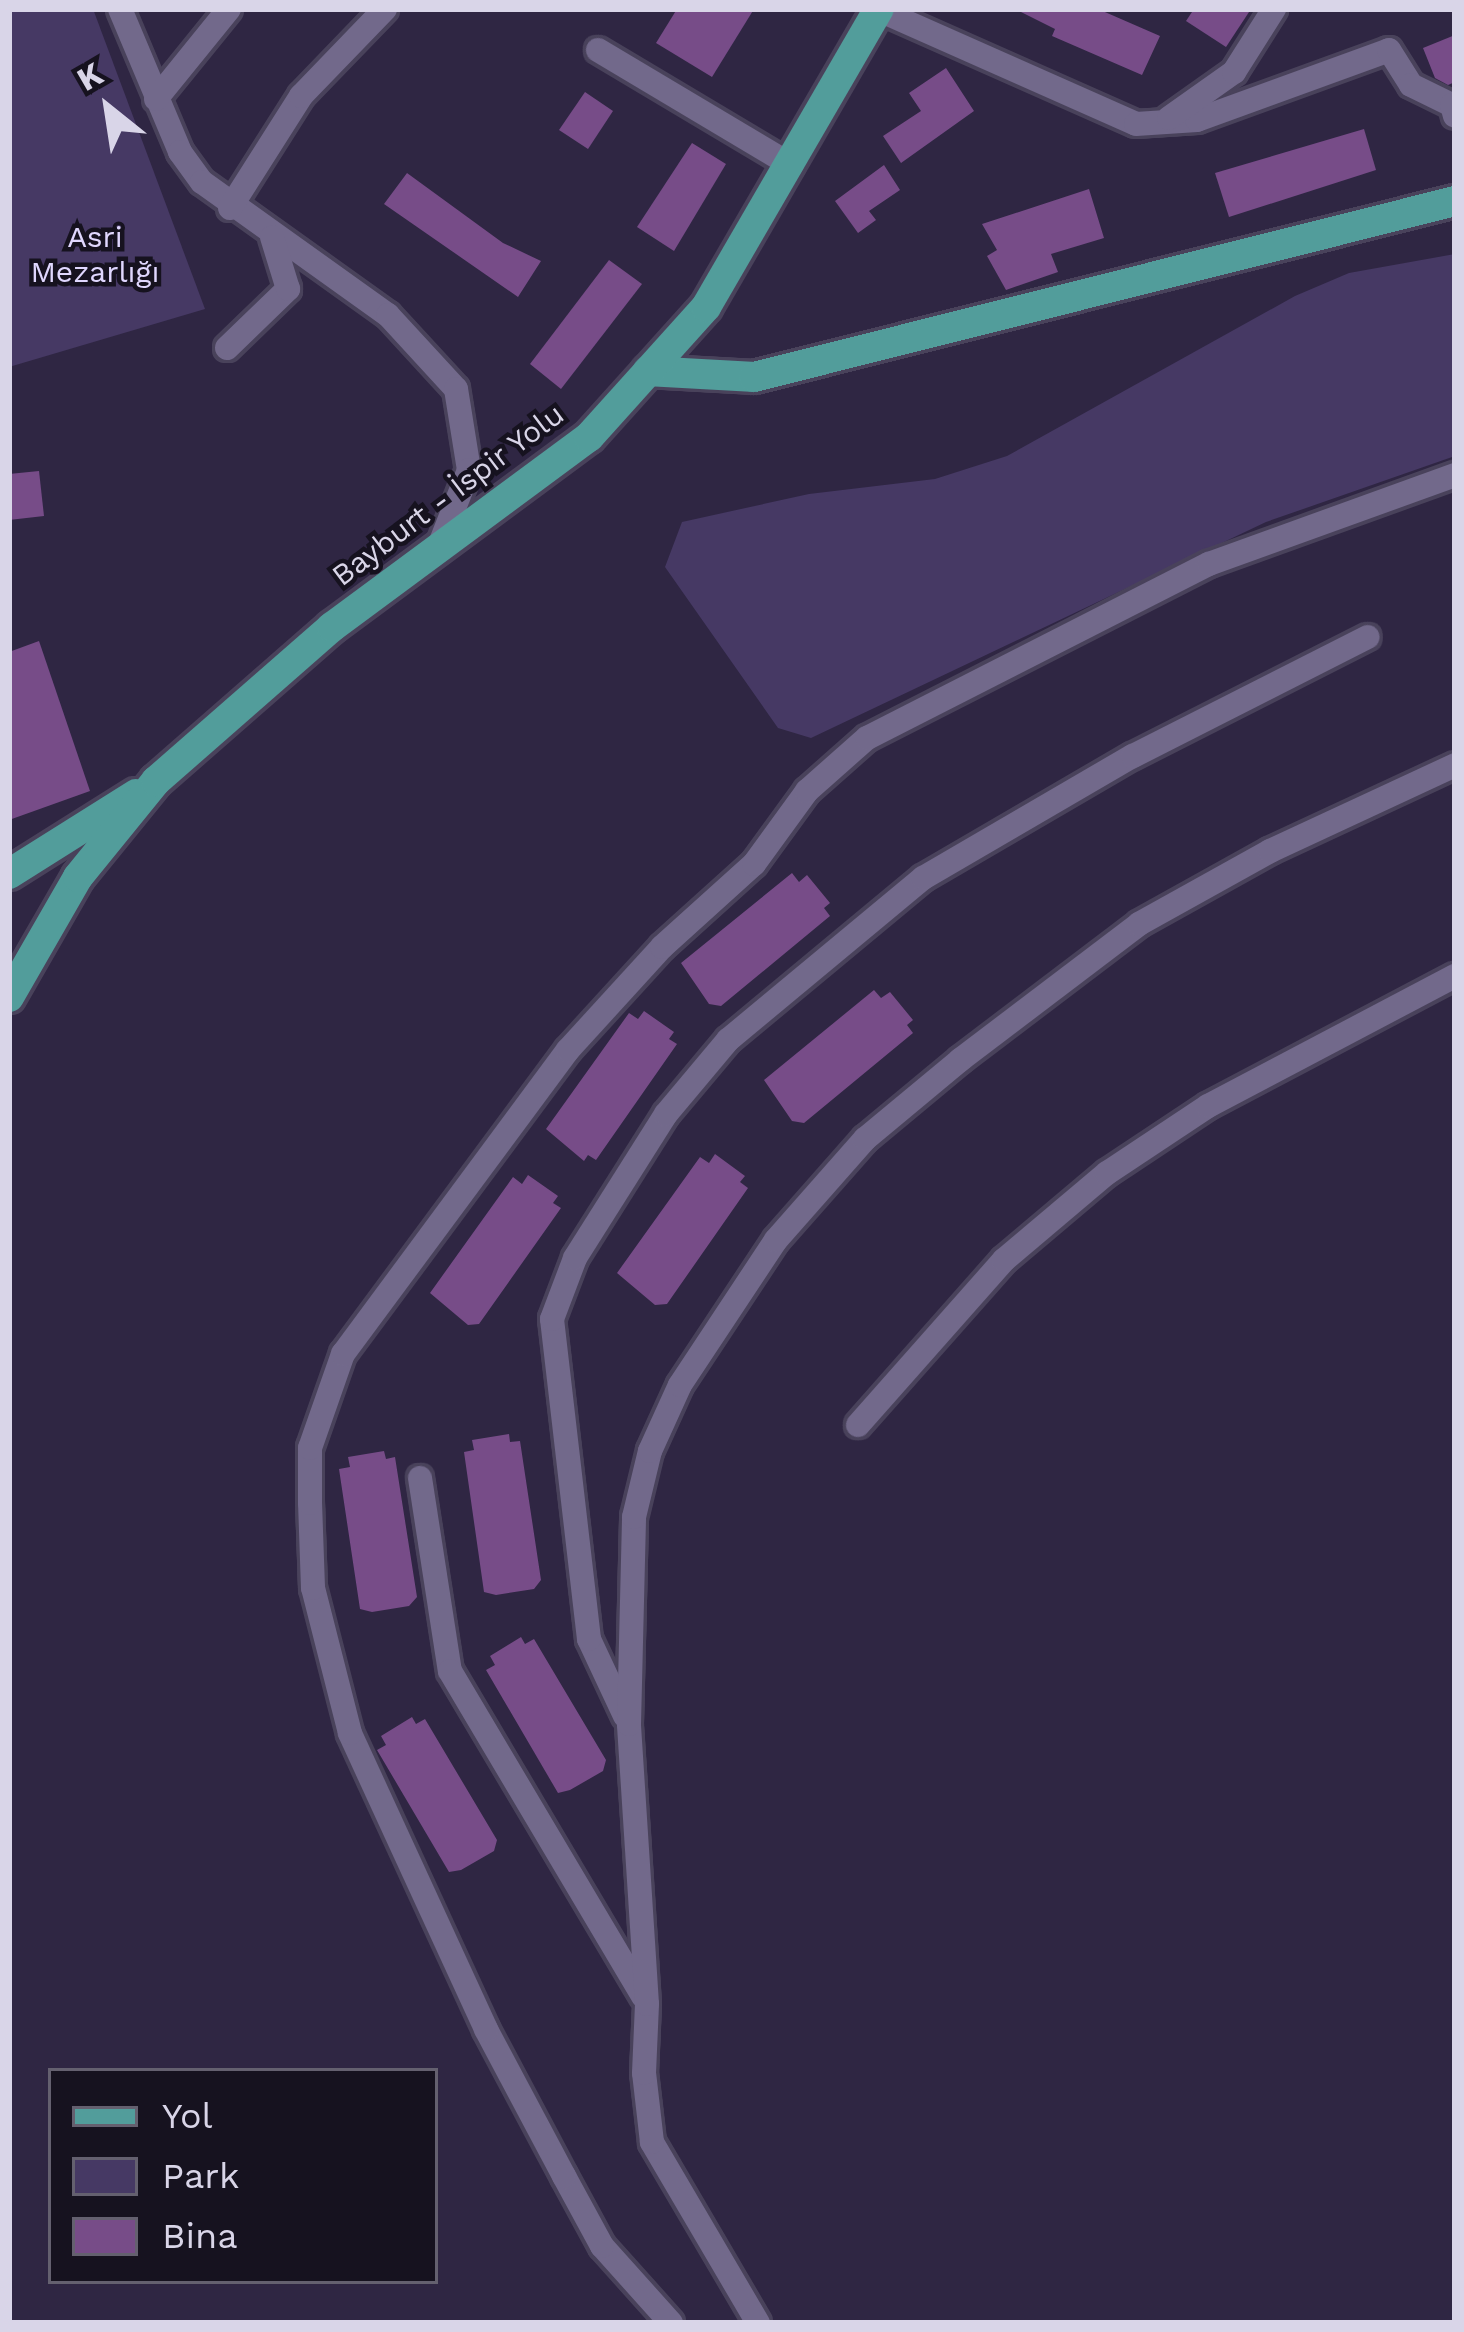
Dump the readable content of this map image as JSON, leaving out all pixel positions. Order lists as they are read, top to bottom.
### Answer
{
  "streets": {
    "main road": ["Bayburt - İspir Yolu"]
  },
  "parks": ["Asri Mezarlığı"],
  "legend": ["Yol", "Park", "Bina"],
  "north": "top left"
}
